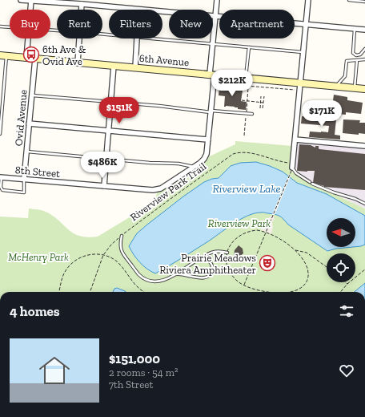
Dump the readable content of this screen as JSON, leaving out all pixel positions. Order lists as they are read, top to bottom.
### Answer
{
  "streets": {
    "main road": ["6th Avenue"],
    "street": ["Ovid Avenue", "8th Street"],
    "path": ["Riverview Park Trail"]
  },
  "crossings": [
    ["6th Avenue", "Ovid Avenue"],
    ["Ovid Avenue", "8th Street"]
  ],
  "water": ["Riverview Lake"],
  "parks": ["Riverview Park", "McHenry Park"],
  "places": {
    "bus stop": ["6th Ave & Ovid Ave"],
    "theatre": ["Prairie Meadows Riviera Amphitheater"]
  },
  "north": "left",
  "page": {
    "chip": [
      "Buy",
      "Rent",
      "Filters",
      "New",
      "Apartment"
    ],
    "price": [
      "$212K",
      "$151K",
      "$171K",
      "$486K"
    ],
    "heading": "4 homes",
    "list": [
      {
        "name": "$151,000",
        "note": "2 rooms · 54 m² · 7th Street"
      }
    ]
  }
}
